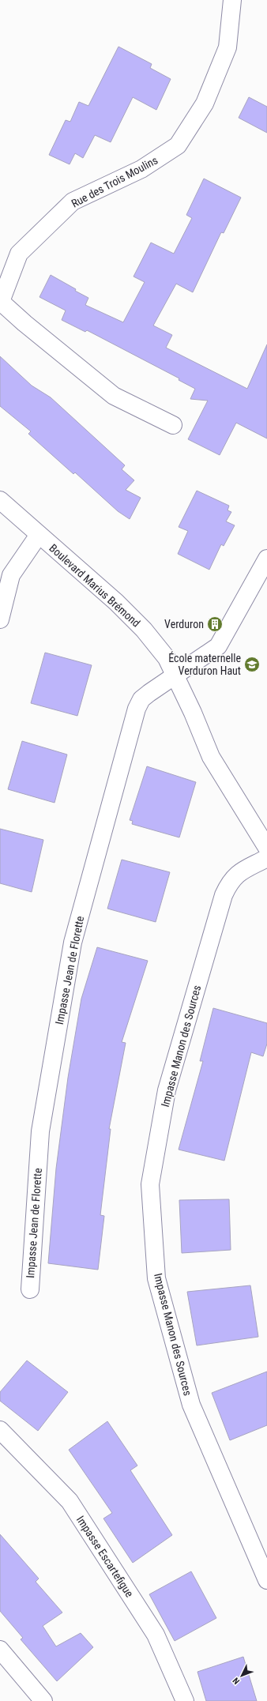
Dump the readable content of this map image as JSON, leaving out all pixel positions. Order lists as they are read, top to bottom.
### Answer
{
  "streets": {
    "street": [
      "Rue des Trois Moulins",
      "Boulevard Marius Brémond",
      "Impasse Jean de Florette",
      "Impasse Manon des Sources",
      "Impasse Escartefigue"
    ]
  },
  "crossings": [
    ["Boulevard Marius Brémond", "Impasse Jean de Florette"]
  ],
  "places": {
    "building": ["Verduron"],
    "school or university": ["École maternelle Verduron Haut"]
  },
  "north": "bottom left"
}
